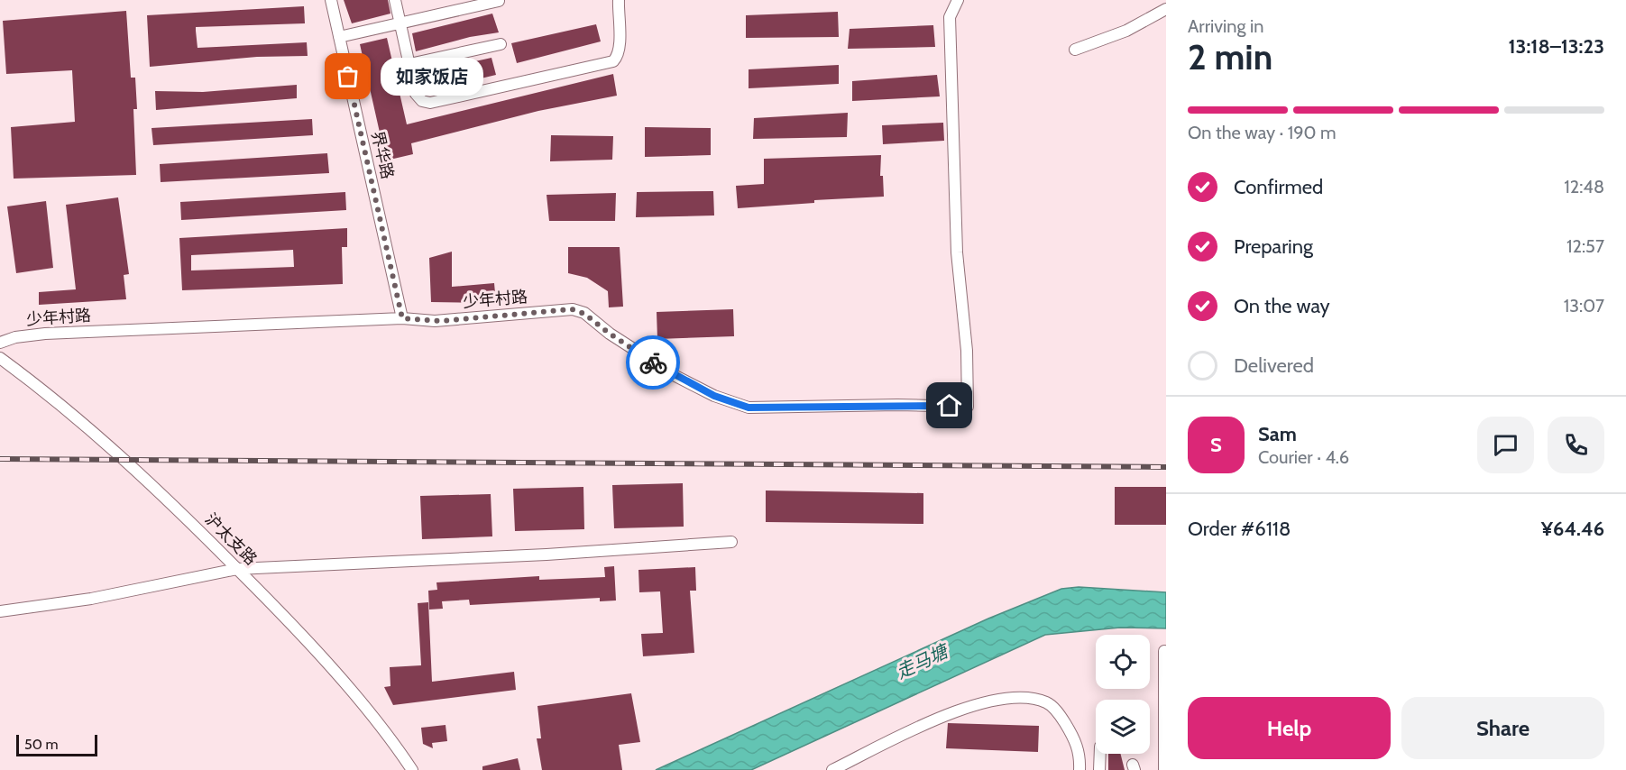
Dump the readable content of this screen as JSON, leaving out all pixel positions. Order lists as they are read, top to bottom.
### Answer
{
  "streets": {
    "street": ["界华路", "少年村路", "沪太支路"]
  },
  "crossings": [
    ["界华路", "少年村路"]
  ],
  "water": ["走马塘"],
  "places": ["如家饭店"],
  "scale_bar": "50 m",
  "page": {
    "heading": ["2 min", "Arriving in", "13:18–13:23"],
    "panel": [
      "Sam",
      "Courier · 4.6",
      "Order #6118",
      "¥64.46"
    ],
    "bubble": "如家饭店",
    "bar": "On the way · 190 m",
    "list": [
      ["Confirmed", "12:48"],
      ["Preparing", "12:57"],
      ["On the way", "13:07"],
      "Delivered"
    ],
    "round": "S",
    "buttons": ["Help", "Share"],
    "scale": "50 m"
  }
}
